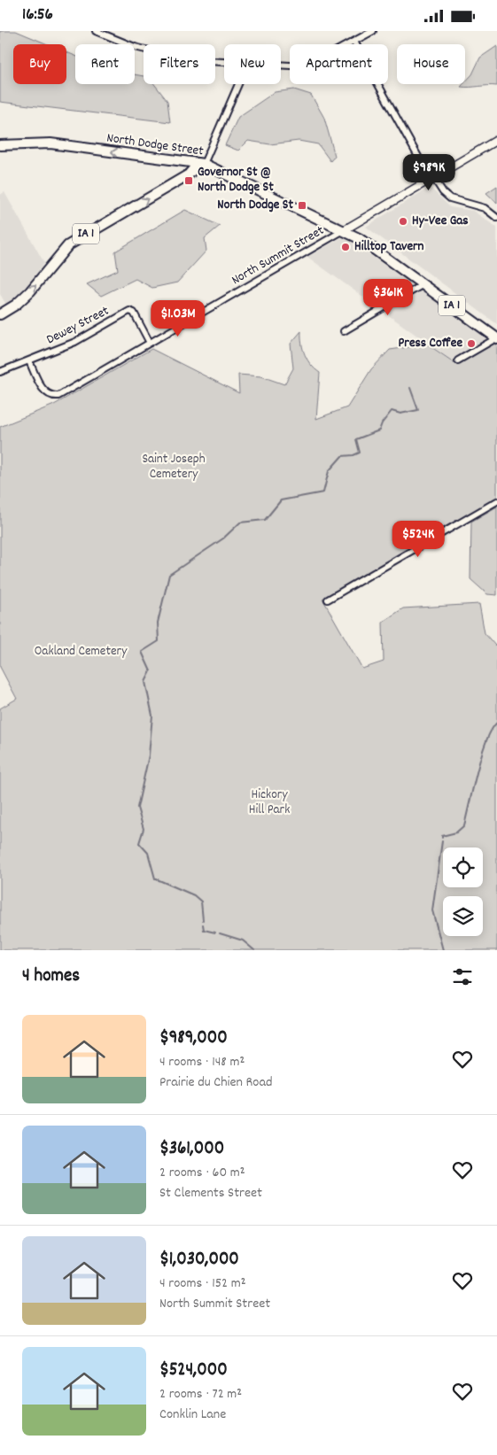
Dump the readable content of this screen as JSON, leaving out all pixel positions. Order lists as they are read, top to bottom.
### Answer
{
  "streets": {
    "main road": ["North Dodge Street", "IA 1"],
    "street": ["North Summit Street", "Dewey Street"]
  },
  "crossings": [
    ["North Dodge Street", "IA 1"],
    ["North Dodge Street", "North Summit Street"],
    ["North Summit Street", "Dewey Street"]
  ],
  "parks": ["Saint Joseph Cemetery", "Oakland Cemetery", "Hickory Hill Park"],
  "places": {
    "transit": ["Governor St @ North Dodge St", "North Dodge St"],
    "other": ["Hy-Vee Gas", "Hilltop Tavern", "Press Coffee"]
  },
  "page": {
    "status": "16:56",
    "chip": [
      "Buy",
      "Rent",
      "Filters",
      "New",
      "Apartment",
      "House"
    ],
    "price": [
      "$989K",
      "$361K",
      "$1.03M",
      "$524K"
    ],
    "heading": "4 homes",
    "list": [
      {
        "name": "$989,000",
        "note": "4 rooms · 148 m² · Prairie du Chien Road"
      },
      {
        "name": "$361,000",
        "note": "2 rooms · 60 m² · St Clements Street"
      },
      {
        "name": "$1,030,000",
        "note": "4 rooms · 152 m² · North Summit Street"
      },
      {
        "name": "$524,000",
        "note": "2 rooms · 72 m² · Conklin Lane"
      }
    ]
  }
}
